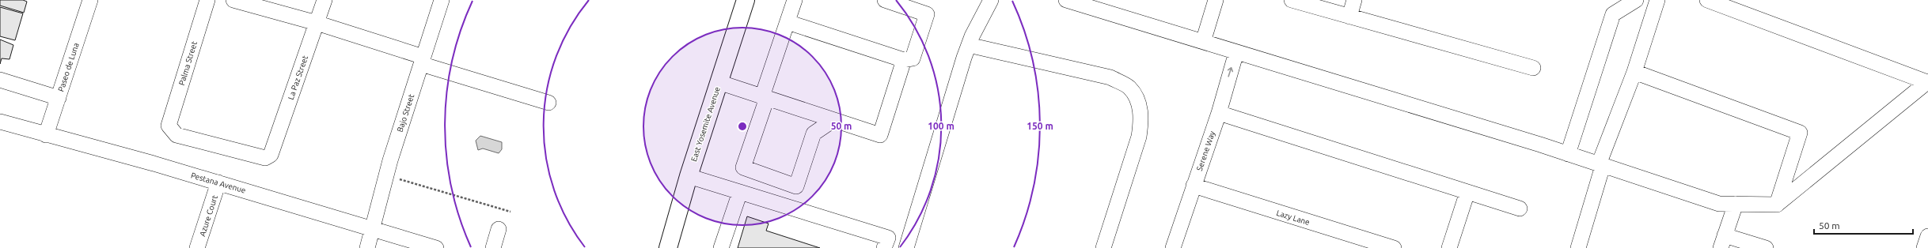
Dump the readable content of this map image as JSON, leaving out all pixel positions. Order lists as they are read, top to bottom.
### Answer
{
  "streets": {
    "main road": ["East Yosemite Avenue"],
    "street": [
      "Palma Street",
      "Paseo de Luna",
      "La Paz Street",
      "Bajo Street",
      "Serene Way",
      "Pestana Avenue",
      "Azure Court",
      "Lazy Lane"
    ]
  },
  "crossings": [
    ["Palma Street", "La Paz Street"],
    ["Paseo de Luna", "Pestana Avenue"],
    ["Bajo Street", "Pestana Avenue"],
    ["Serene Way", "Lazy Lane"],
    ["Pestana Avenue", "Azure Court"]
  ],
  "scale_bar": "50 m",
  "rings": ["50 m", "100 m", "150 m"]
}
